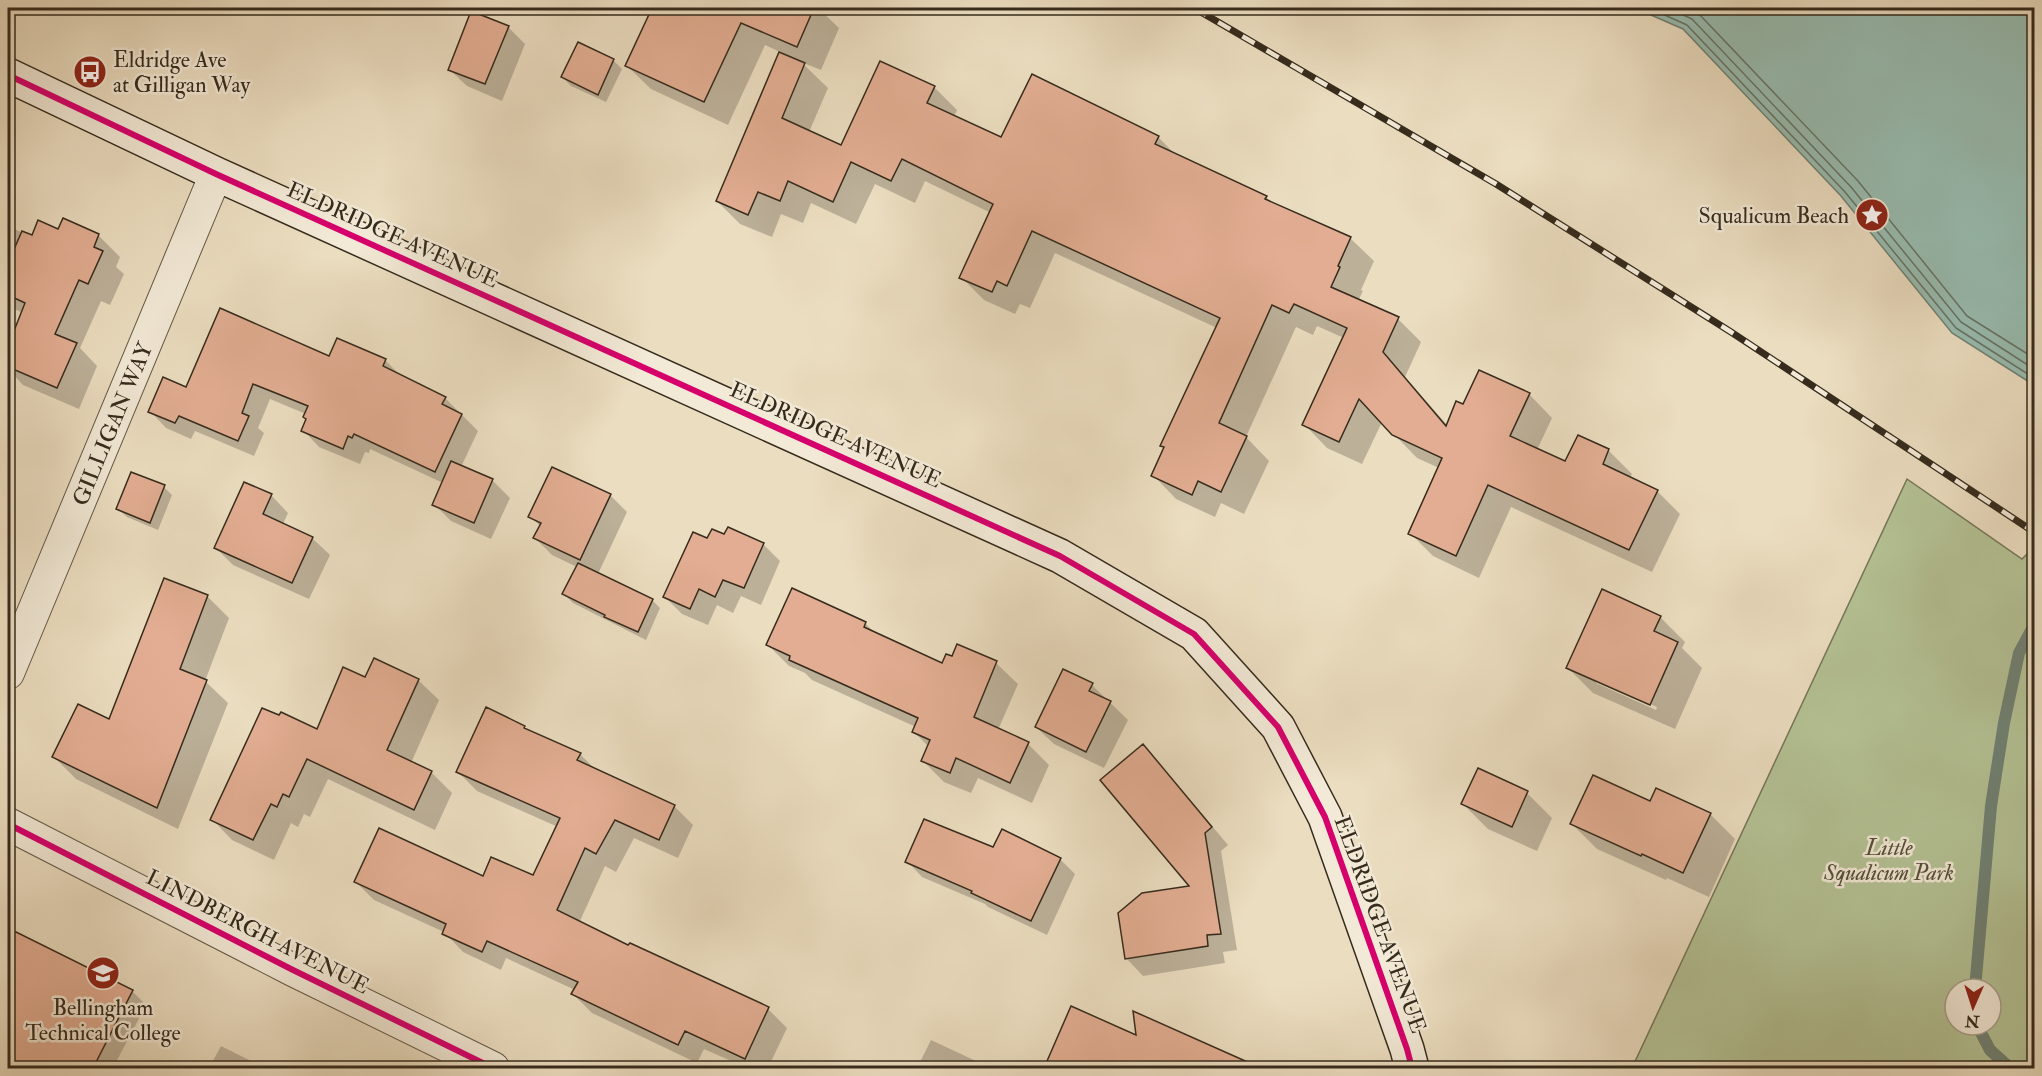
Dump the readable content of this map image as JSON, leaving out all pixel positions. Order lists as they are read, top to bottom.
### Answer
{
  "streets": {
    "main road": ["ELDRIDGE AVENUE"],
    "street": ["GILLIGAN WAY", "LINDBERGH AVENUE"]
  },
  "crossings": [
    ["ELDRIDGE AVENUE", "GILLIGAN WAY"]
  ],
  "parks": ["Little Squalicum Park"],
  "places": {
    "bus stop": ["Eldridge Ave at Gilligan Way"],
    "place": ["Squalicum Beach"],
    "school or university": ["Bellingham Technical College"]
  },
  "north": "bottom"
}
